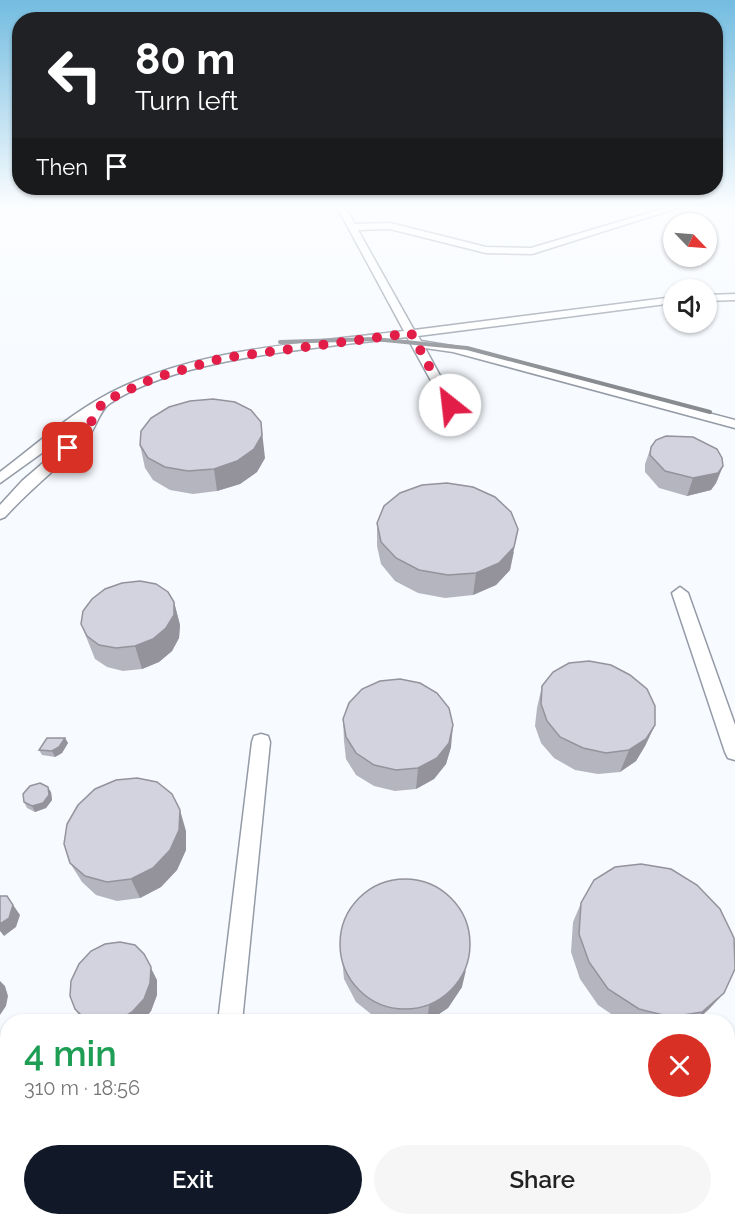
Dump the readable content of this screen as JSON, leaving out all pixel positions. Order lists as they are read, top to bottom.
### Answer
{
  "north": "bottom right",
  "page": {
    "turn": ["80 m", "Turn left"],
    "then": "Then",
    "heading": ["4 min", "310 m · 18:56"],
    "buttons": ["Exit", "Share"]
  }
}
